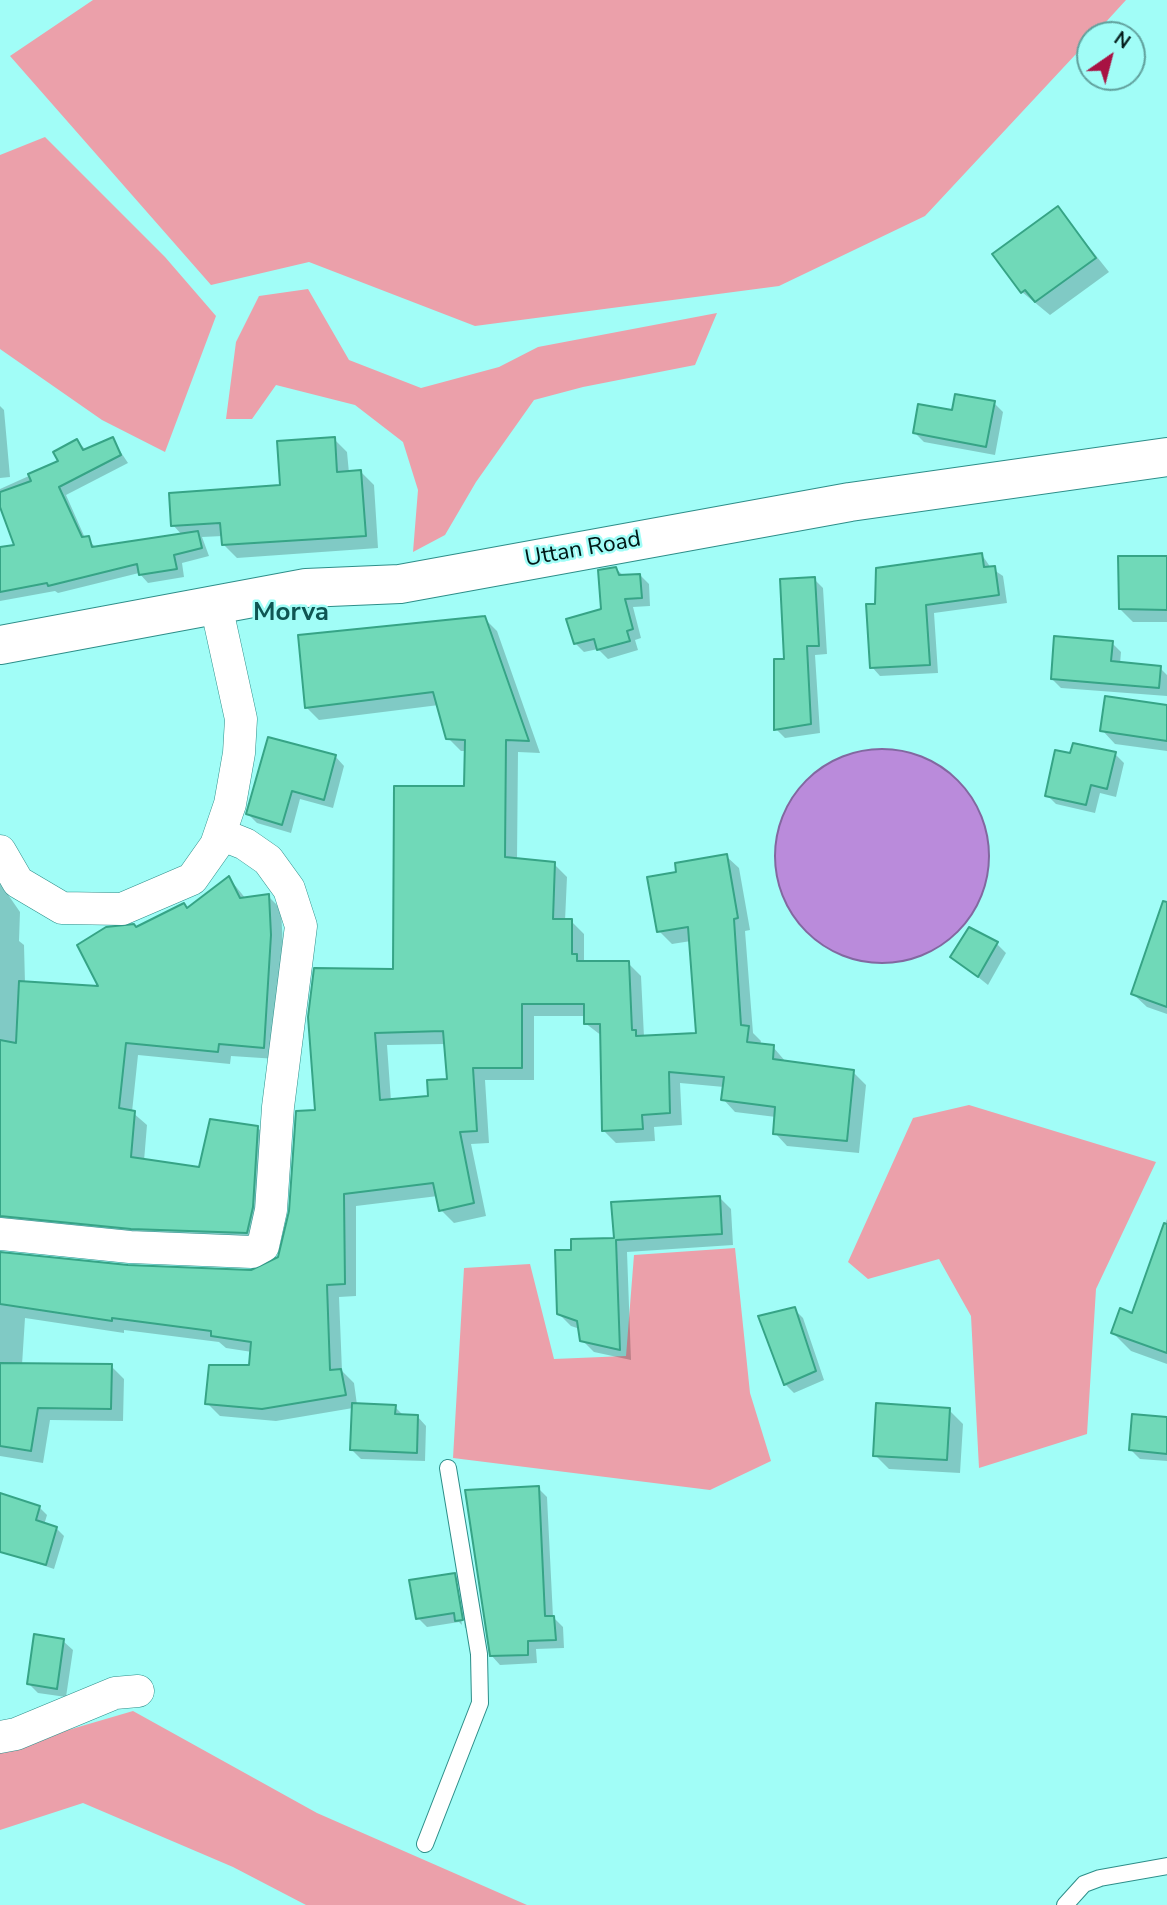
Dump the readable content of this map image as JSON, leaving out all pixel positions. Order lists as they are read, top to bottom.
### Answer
{
  "streets": {
    "main road": ["Uttan Road"]
  },
  "districts": ["Morva"],
  "north": "top right"
}
